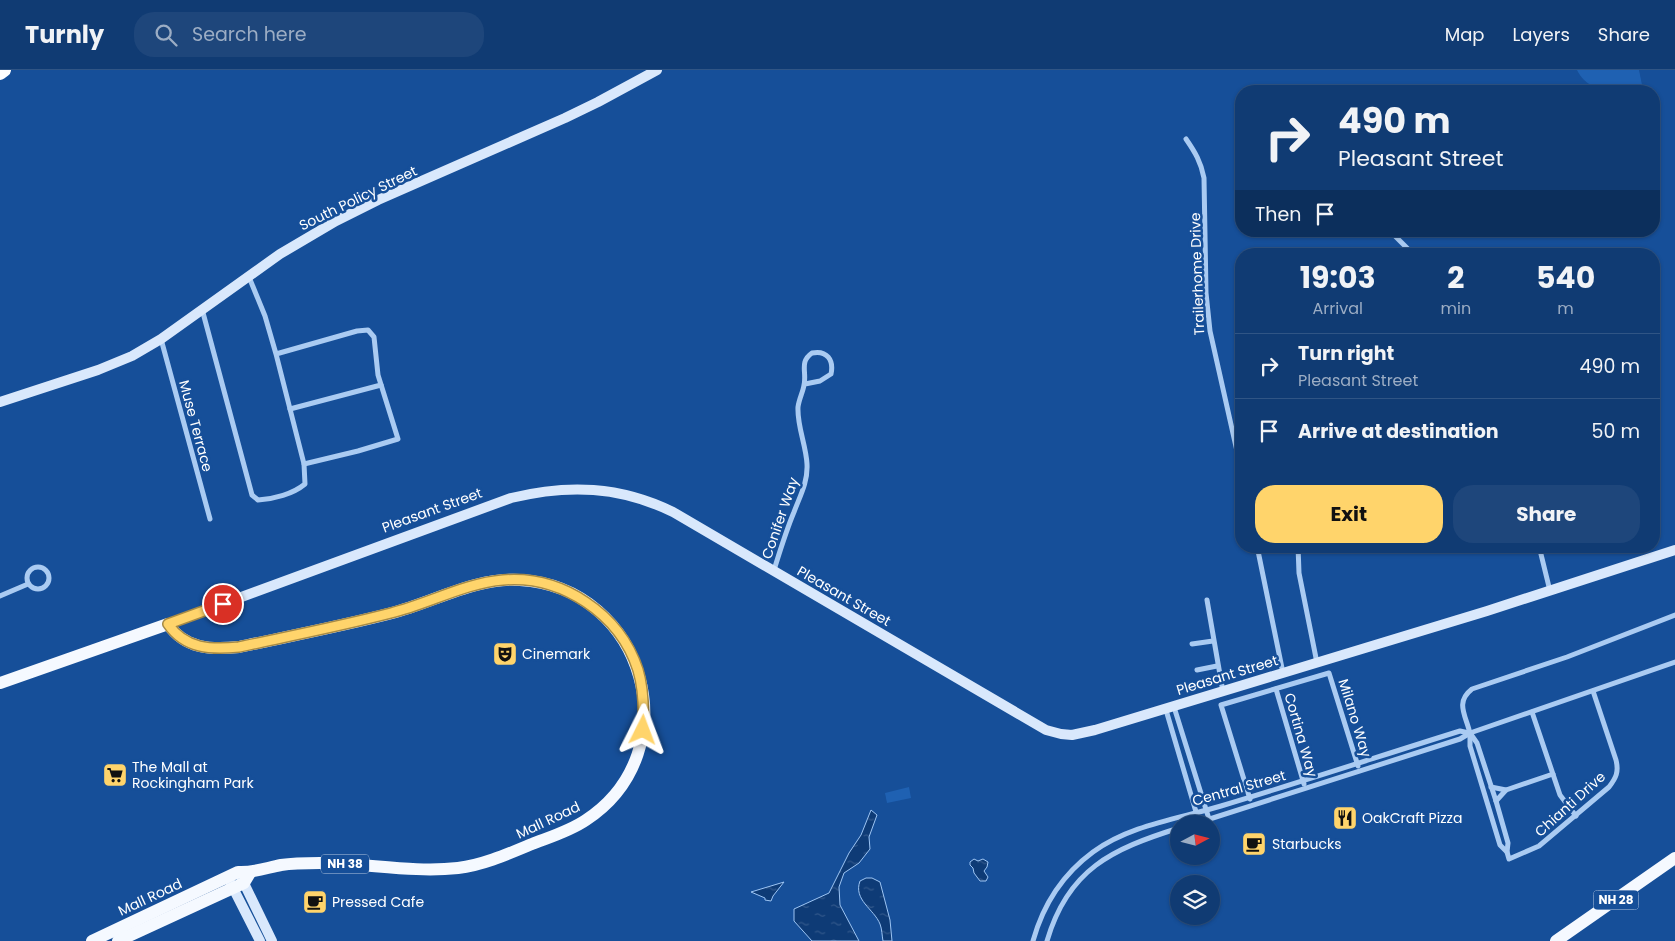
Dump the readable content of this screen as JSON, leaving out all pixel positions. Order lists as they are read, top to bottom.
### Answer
{
  "streets": {
    "main road": [
      "South Policy Street",
      "Pleasant Street",
      "Mall Road",
      "NH 38",
      "NH 28"
    ],
    "street": [
      "Trailerhome Drive",
      "Muse Terrace",
      "Conifer Way",
      "Milano Way",
      "Cortina Way",
      "Central Street",
      "Chianti Drive"
    ]
  },
  "crossings": [
    ["South Policy Street", "Muse Terrace"],
    ["Pleasant Street", "Conifer Way"],
    ["Pleasant Street", "Mall Road"],
    ["Milano Way", "Cortina Way"],
    ["Milano Way", "Central Street"],
    ["Cortina Way", "Central Street"],
    ["Central Street", "Chianti Drive"]
  ],
  "places": {
    "theatre": ["Cinemark"],
    "supermarket": ["The Mall at Rockingham Park"],
    "restaurant": ["OakCraft Pizza"],
    "cafe": ["Starbucks", "Pressed Cafe"]
  },
  "north": "right",
  "page": {
    "header": "Turnly",
    "search": "Search here",
    "nav": ["Map", "Layers", "Share"],
    "turn": ["490 m", "Pleasant Street"],
    "then": "Then",
    "eta": [
      "19:03",
      "Arrival",
      "2",
      "min",
      "540",
      "m"
    ],
    "list": [
      {
        "name": "Turn right",
        "note": "Pleasant Street",
        "value": "490 m"
      },
      {
        "name": "Arrive at destination",
        "value": "50 m"
      }
    ],
    "buttons": ["Exit", "Share"]
  }
}
